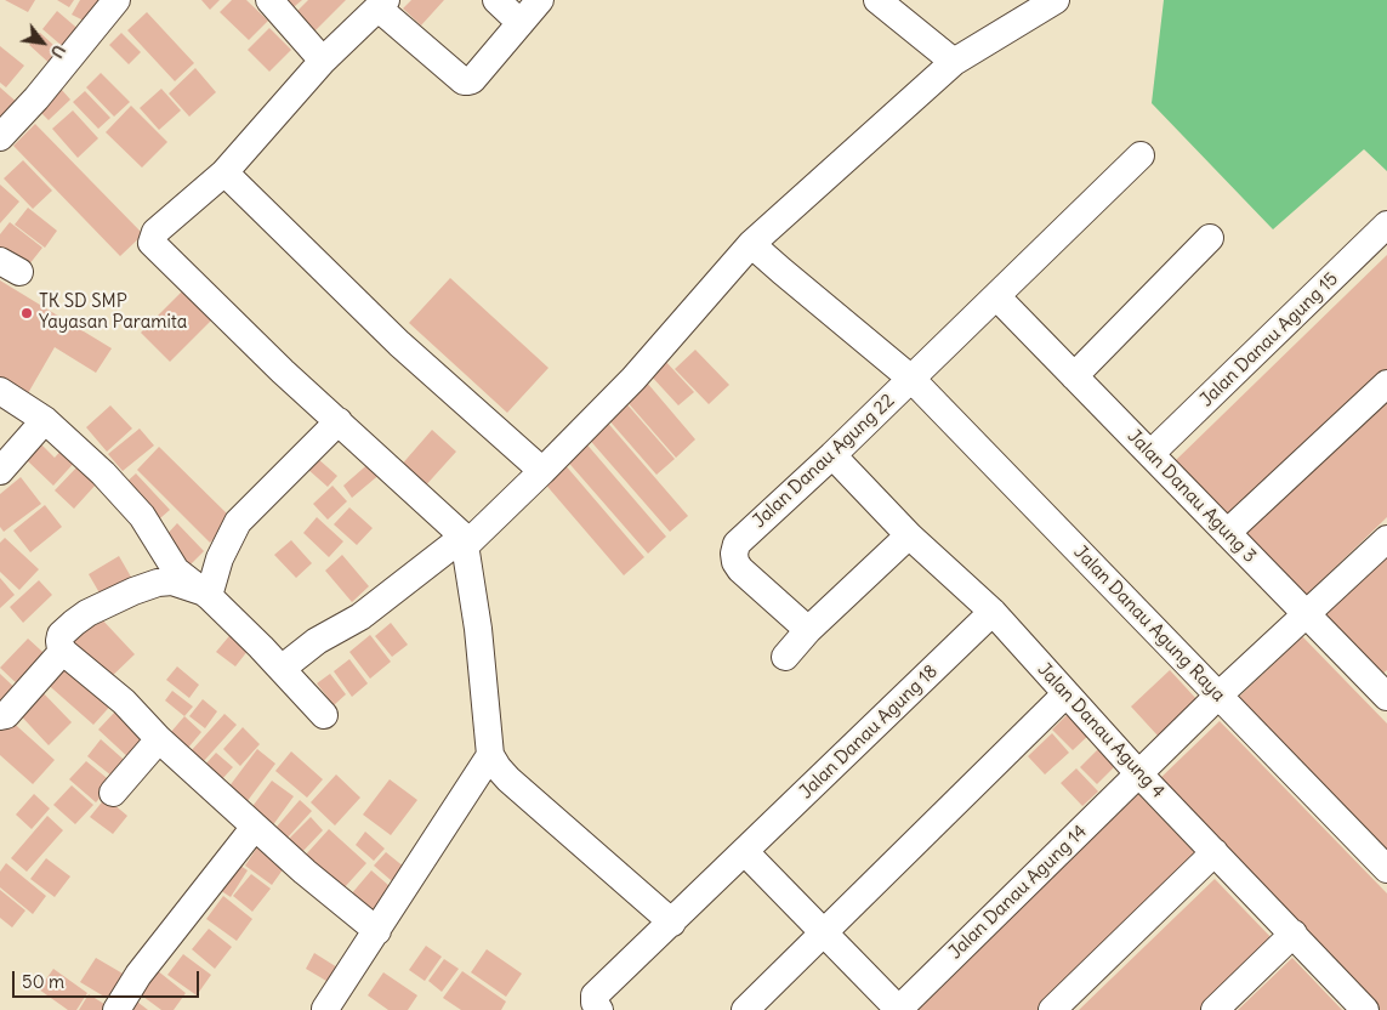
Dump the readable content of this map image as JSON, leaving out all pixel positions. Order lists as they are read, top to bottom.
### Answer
{
  "streets": {
    "street": [
      "Jalan Danau Agung 15",
      "Jalan Danau Agung 22",
      "Jalan Danau Agung 3",
      "Jalan Danau Agung Raya",
      "Jalan Danau Agung 4",
      "Jalan Danau Agung 18",
      "Jalan Danau Agung 14"
    ]
  },
  "crossings": [
    ["Jalan Danau Agung 15", "Jalan Danau Agung 3"],
    ["Jalan Danau Agung 22", "Jalan Danau Agung 3"],
    ["Jalan Danau Agung 22", "Jalan Danau Agung Raya"],
    ["Jalan Danau Agung 22", "Jalan Danau Agung 4"],
    ["Jalan Danau Agung 3", "Jalan Danau Agung 14"],
    ["Jalan Danau Agung Raya", "Jalan Danau Agung 14"],
    ["Jalan Danau Agung 4", "Jalan Danau Agung 18"],
    ["Jalan Danau Agung 4", "Jalan Danau Agung 14"]
  ],
  "places": ["TK SD SMP Yayasan Paramita"],
  "scale_bar": "50 m",
  "north": "bottom right"
}
